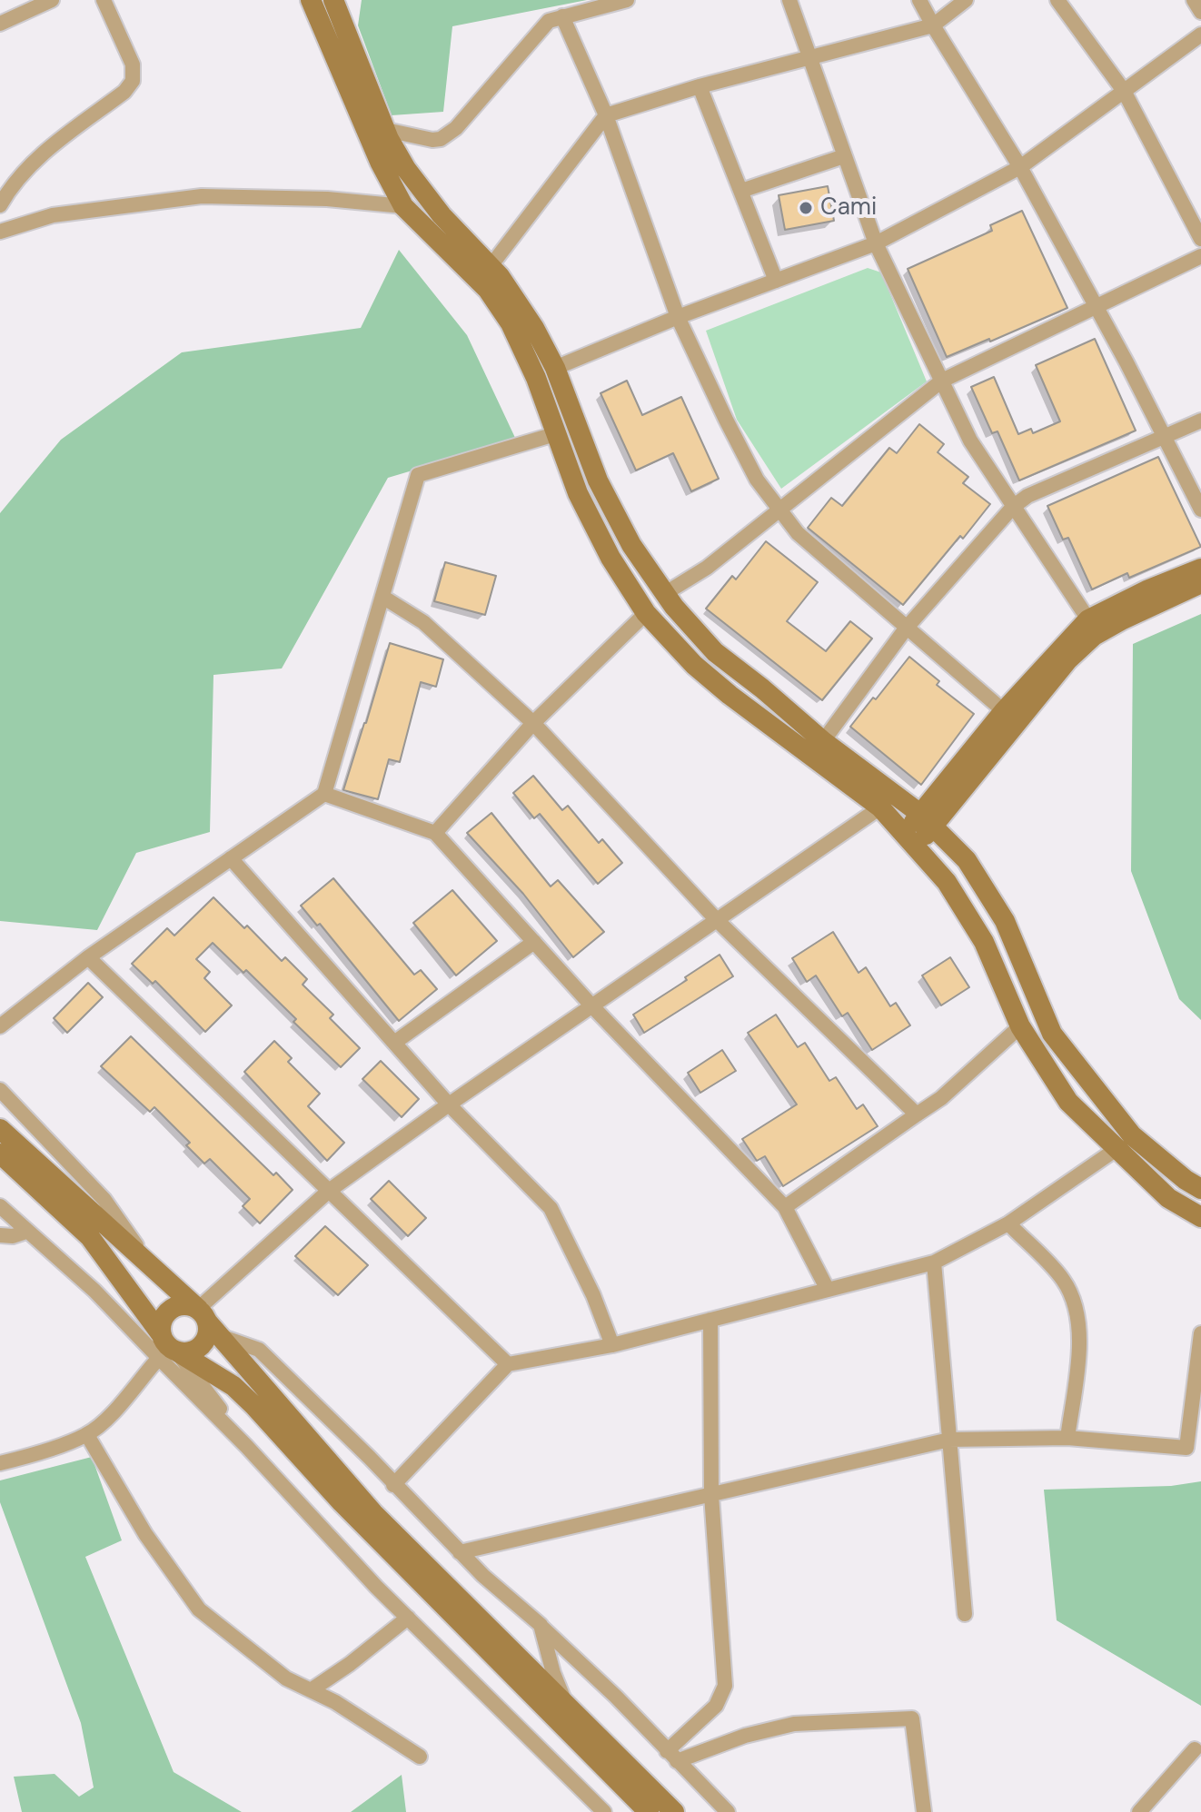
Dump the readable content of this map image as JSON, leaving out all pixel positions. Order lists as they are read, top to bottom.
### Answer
{
  "places": ["Cami"]
}
